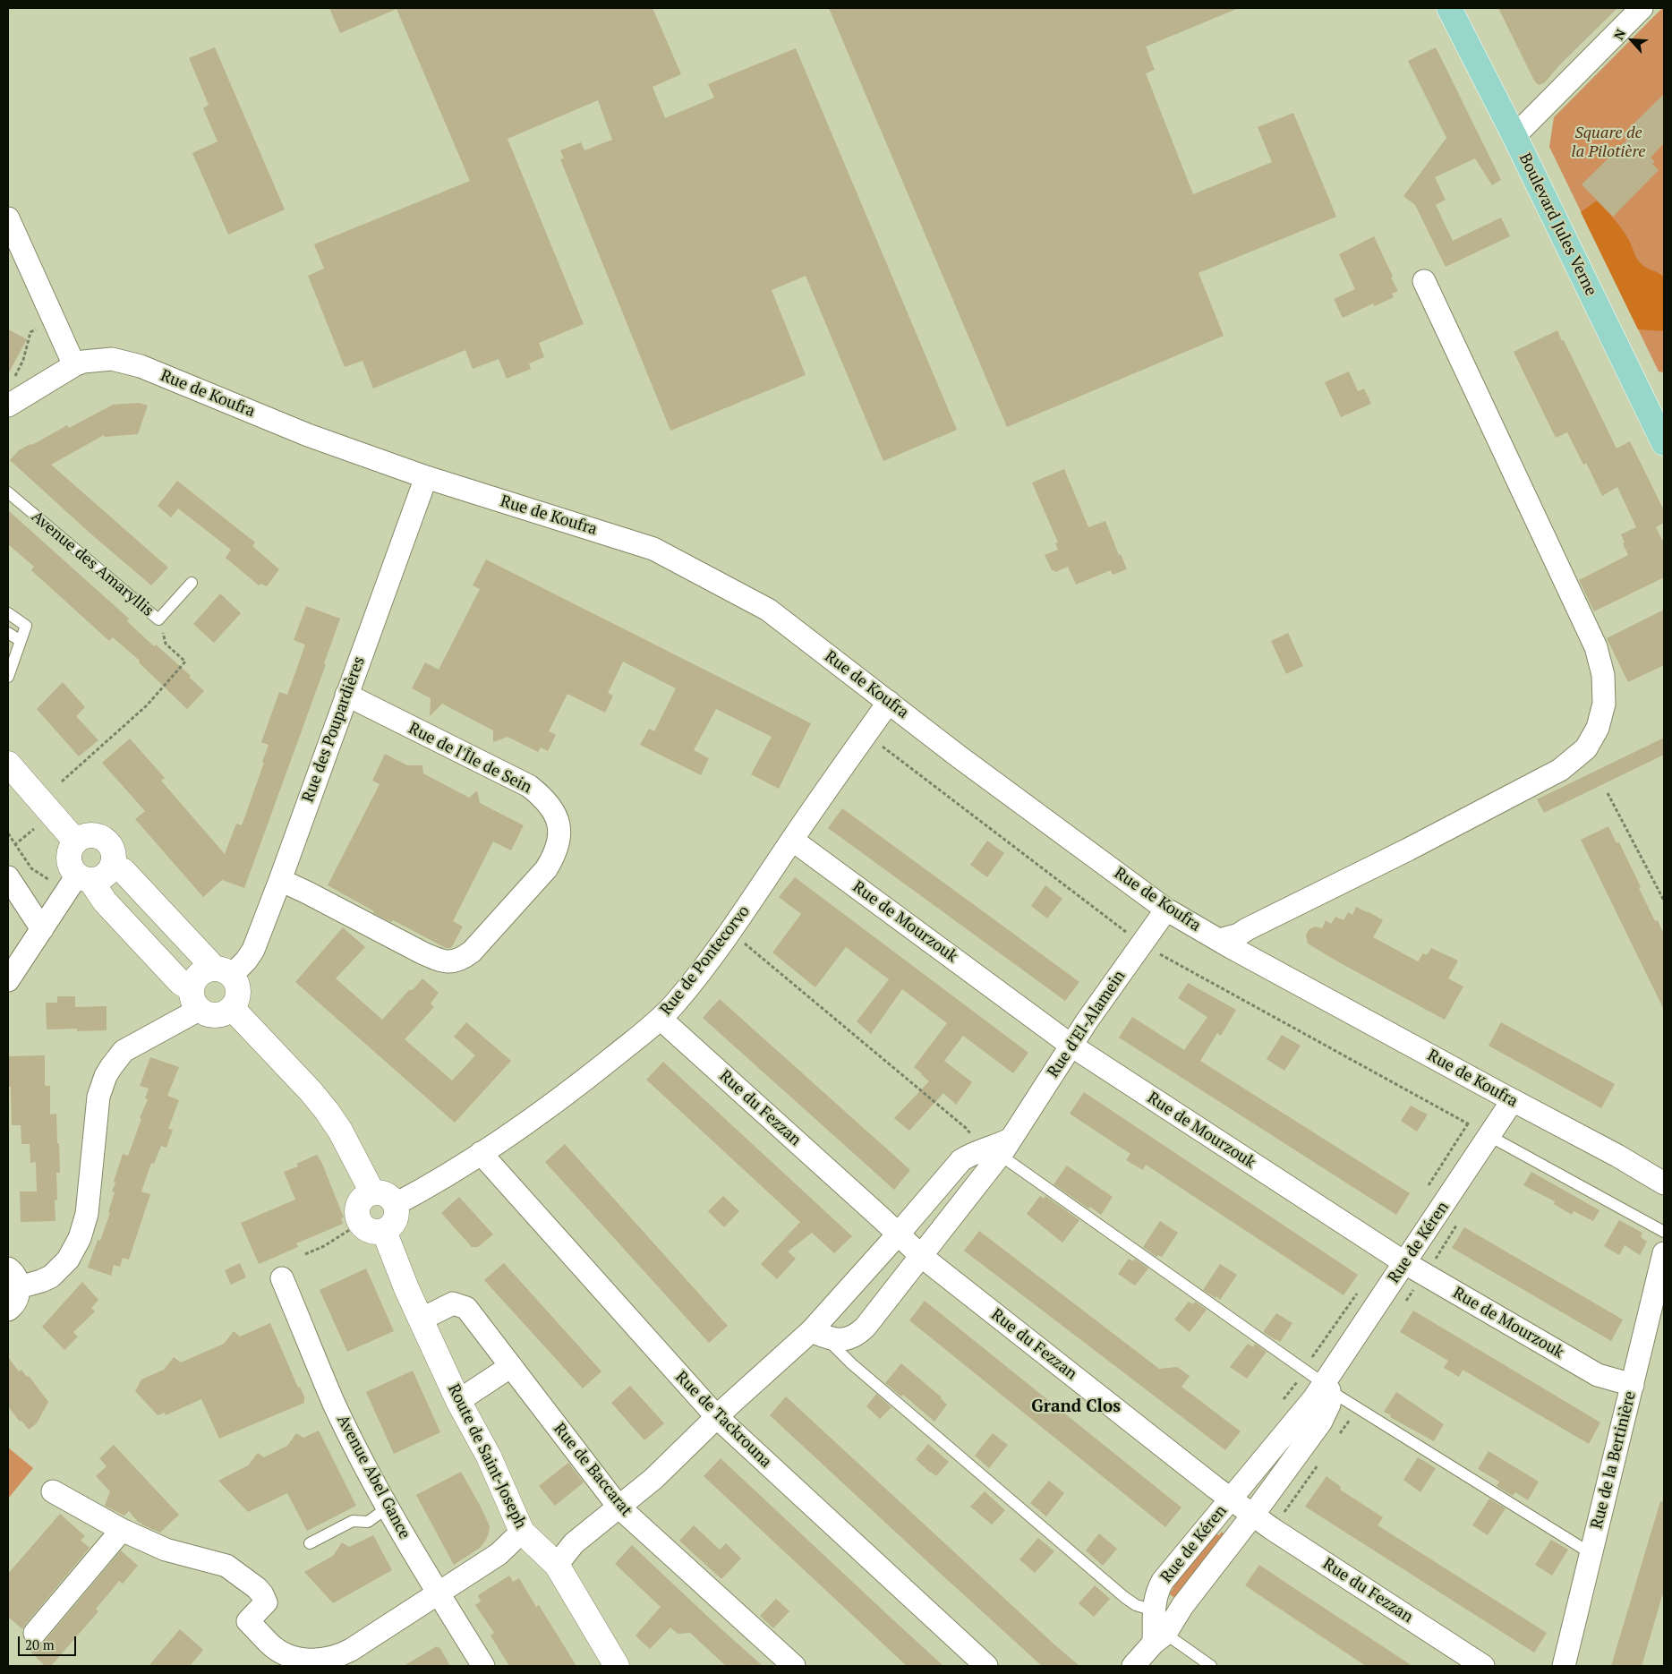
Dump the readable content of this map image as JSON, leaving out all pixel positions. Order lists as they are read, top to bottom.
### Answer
{
  "streets": {
    "main road": ["Boulevard Jules Verne"],
    "street": [
      "Rue de Koufra",
      "Rue des Poupardières",
      "Rue de l'Île de Sein",
      "Rue de Mourzouk",
      "Rue de Pontecorvo",
      "Rue d'El-Alamein",
      "Rue du Fezzan",
      "Rue de Kéren",
      "Rue de Tackrouna",
      "Route de Saint-Joseph",
      "Rue de la Bertinière",
      "Rue de Baccarat",
      "Avenue Abel Gance"
    ],
    "lane": ["Avenue des Amaryllis"]
  },
  "crossings": [
    ["Rue de Koufra", "Rue des Poupardières"],
    ["Rue de Koufra", "Rue de Pontecorvo"],
    ["Rue de Koufra", "Rue d'El-Alamein"],
    ["Rue de Koufra", "Rue de Kéren"],
    ["Rue des Poupardières", "Rue de l'Île de Sein"],
    ["Rue de Mourzouk", "Rue de Pontecorvo"],
    ["Rue de Mourzouk", "Rue d'El-Alamein"],
    ["Rue de Mourzouk", "Rue de Kéren"],
    ["Rue de Mourzouk", "Rue de la Bertinière"],
    ["Rue de Pontecorvo", "Rue du Fezzan"],
    ["Rue de Pontecorvo", "Rue de Tackrouna"],
    ["Rue de Pontecorvo", "Route de Saint-Joseph"],
    ["Rue d'El-Alamein", "Rue du Fezzan"],
    ["Rue d'El-Alamein", "Rue de Tackrouna"],
    ["Rue d'El-Alamein", "Route de Saint-Joseph"],
    ["Rue d'El-Alamein", "Rue de Baccarat"],
    ["Rue du Fezzan", "Rue de Kéren"],
    ["Route de Saint-Joseph", "Rue de Baccarat"]
  ],
  "districts": ["Grand Clos"],
  "parks": ["Square de la Pilotière"],
  "scale_bar": "20 m",
  "north": "top left"
}
